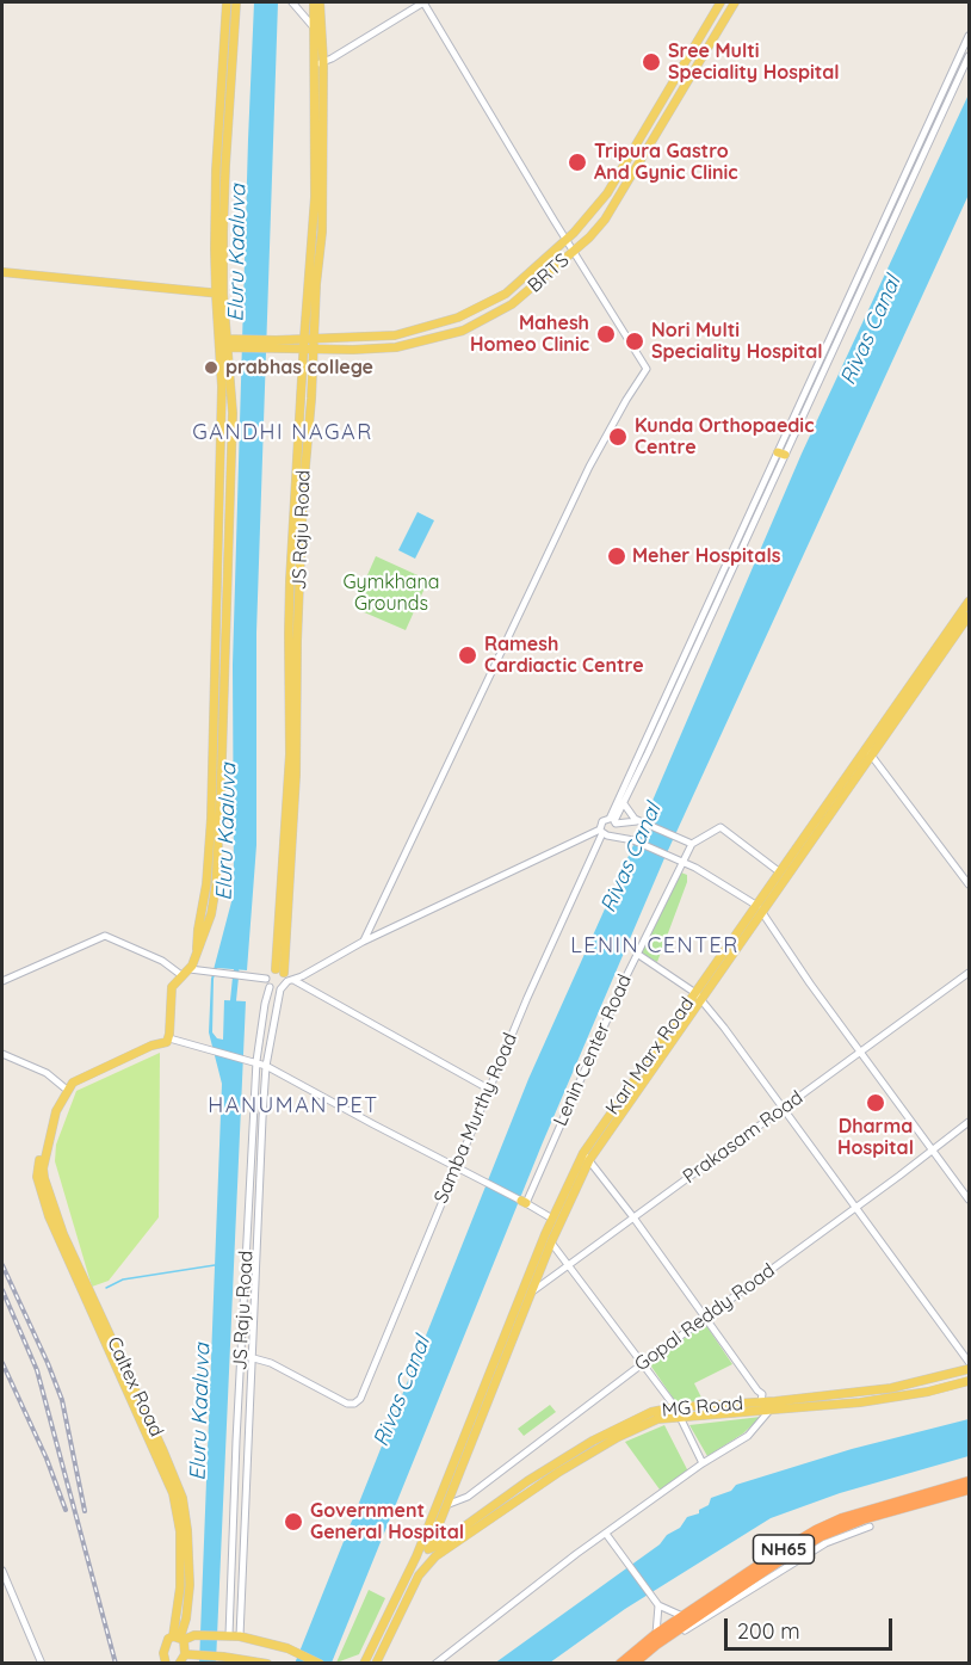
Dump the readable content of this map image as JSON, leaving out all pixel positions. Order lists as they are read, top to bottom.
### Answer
{
  "streets": {
    "highway": ["NH65"],
    "main road": [
      "BRTS",
      "JS Raju Road",
      "Karl Marx Road",
      "Caltex Road",
      "MG Road"
    ],
    "street": [
      "Lenin Center Road",
      "Samba Murthy Road",
      "Prakasam Road",
      "Gopal Reddy Road"
    ]
  },
  "crossings": [
    ["BRTS", "JS Raju Road"],
    ["JS Raju Road", "Samba Murthy Road"],
    ["Karl Marx Road", "Prakasam Road"],
    ["Karl Marx Road", "Gopal Reddy Road"],
    ["Karl Marx Road", "MG Road"]
  ],
  "districts": ["GANDHI NAGAR", "LENIN CENTER", "HANUMAN PET"],
  "water": ["Eluru Kaaluva", "Rivas Canal"],
  "parks": ["Gymkhana Grounds"],
  "places": [
    "Sree Multi Speciality Hospital",
    "Tripura Gastro And Gynic Clinic",
    "Mahesh Homeo Clinic",
    "Nori Multi Speciality Hospital",
    "prabhas college",
    "Kunda Orthopaedic Centre",
    "Meher Hospitals",
    "Ramesh Cardiactic Centre",
    "Dharma Hospital",
    "Government General Hospital"
  ],
  "scale_bar": "200 m"
}
